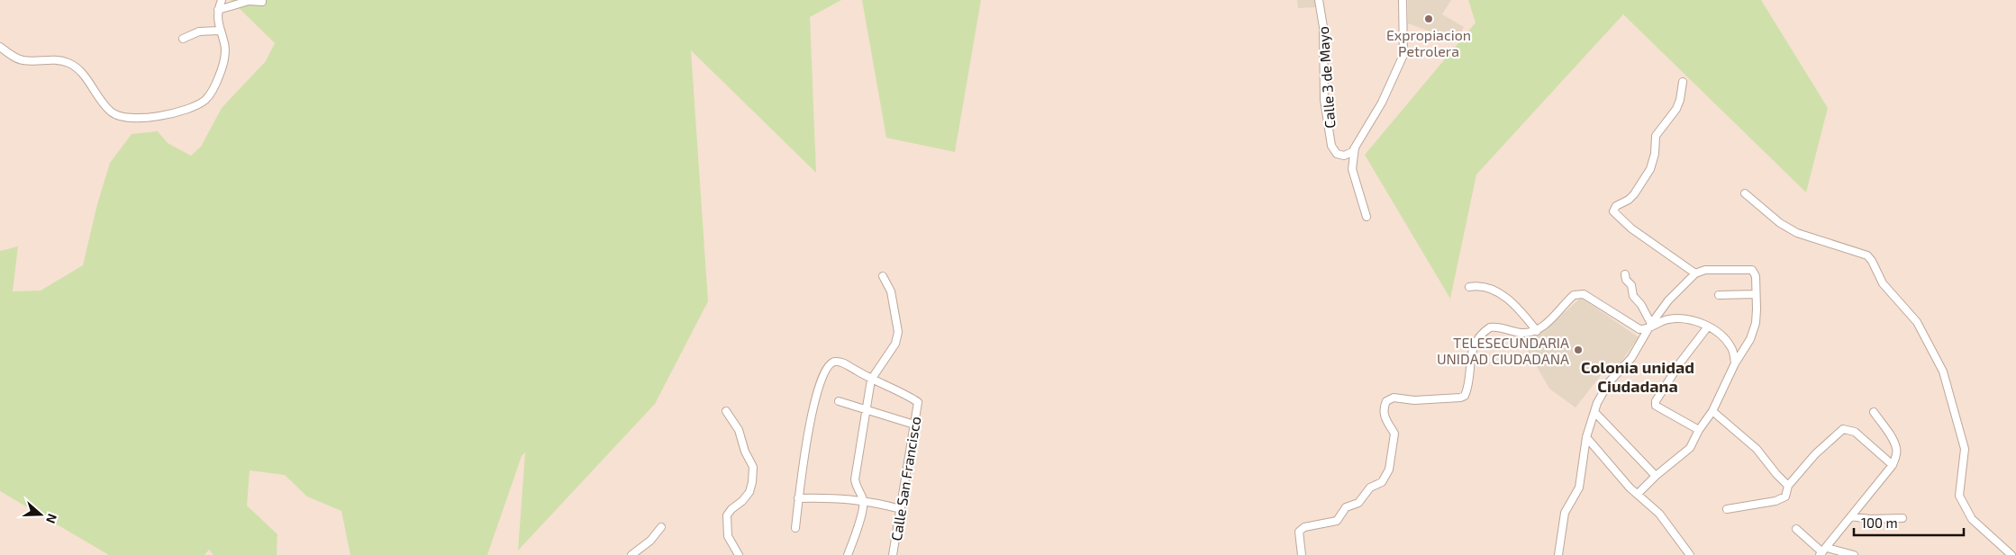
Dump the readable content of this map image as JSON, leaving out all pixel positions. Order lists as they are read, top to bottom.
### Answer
{
  "streets": {
    "street": ["Calle 3 de Mayo", "Calle San Francisco"]
  },
  "districts": ["Colonia unidad Ciudadana"],
  "places": ["Expropiacion Petrolera", "TELESECUNDARIA UNIDAD CIUDADANA"],
  "scale_bar": "100 m",
  "north": "right"
}
